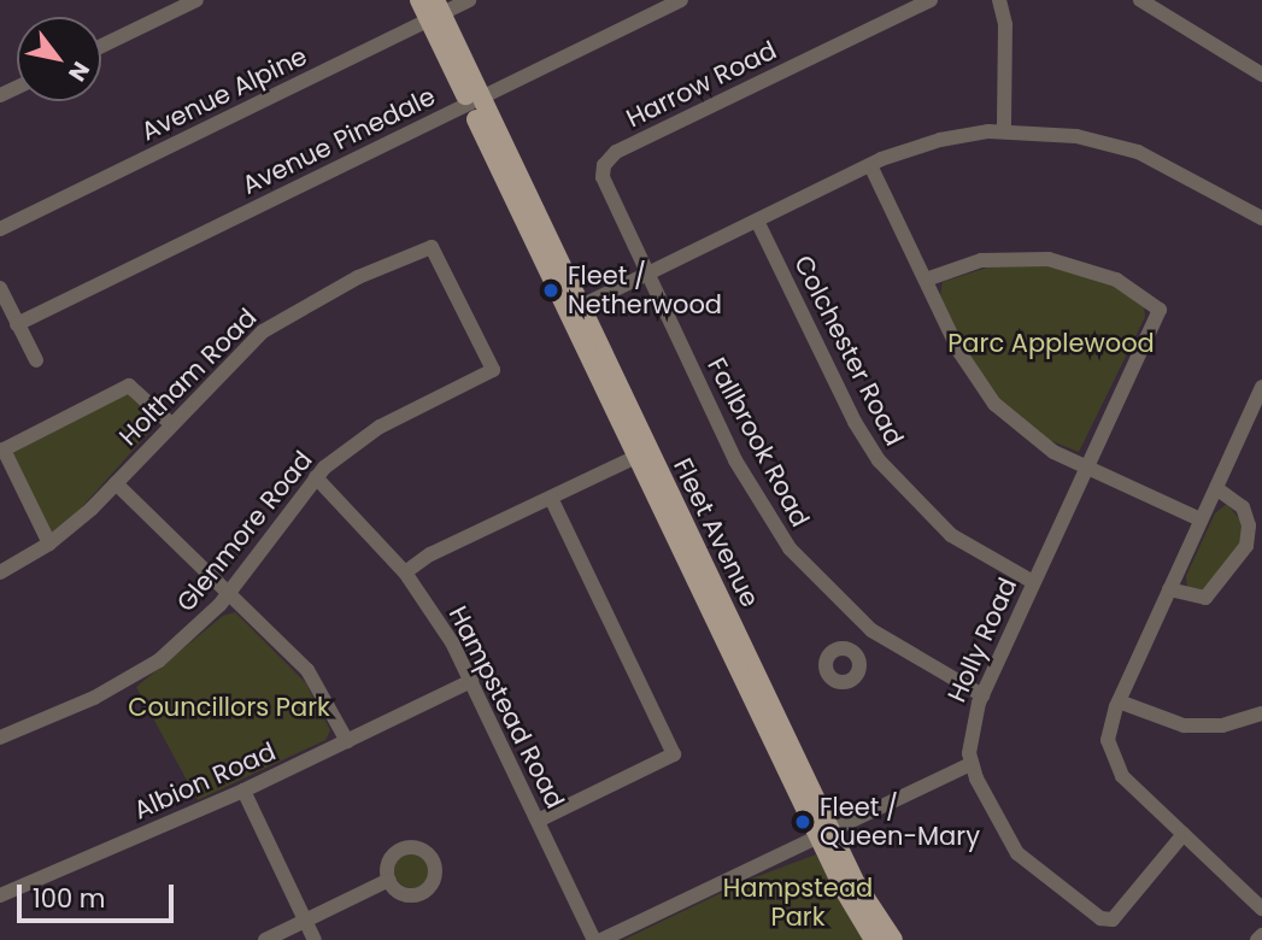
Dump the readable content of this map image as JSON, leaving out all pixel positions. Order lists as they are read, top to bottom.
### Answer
{
  "streets": {
    "main road": ["Fleet Avenue"],
    "street": [
      "Harrow Road",
      "Avenue Alpine",
      "Avenue Pinedale",
      "Colchester Road",
      "Holtham Road",
      "Fallbrook Road",
      "Glenmore Road",
      "Holly Road",
      "Hampstead Road",
      "Albion Road"
    ]
  },
  "crossings": [
    ["Harrow Road", "Fallbrook Road"],
    ["Avenue Alpine", "Fleet Avenue"],
    ["Avenue Pinedale", "Fleet Avenue"],
    ["Colchester Road", "Holly Road"],
    ["Holtham Road", "Glenmore Road"],
    ["Fallbrook Road", "Holly Road"],
    ["Glenmore Road", "Hampstead Road"],
    ["Hampstead Road", "Albion Road"]
  ],
  "parks": ["Parc Applewood", "Councillors Park", "Hampstead Park"],
  "places": ["Fleet / Netherwood", "Fleet / Queen-Mary"],
  "scale_bar": "100 m",
  "north": "bottom right"
}
